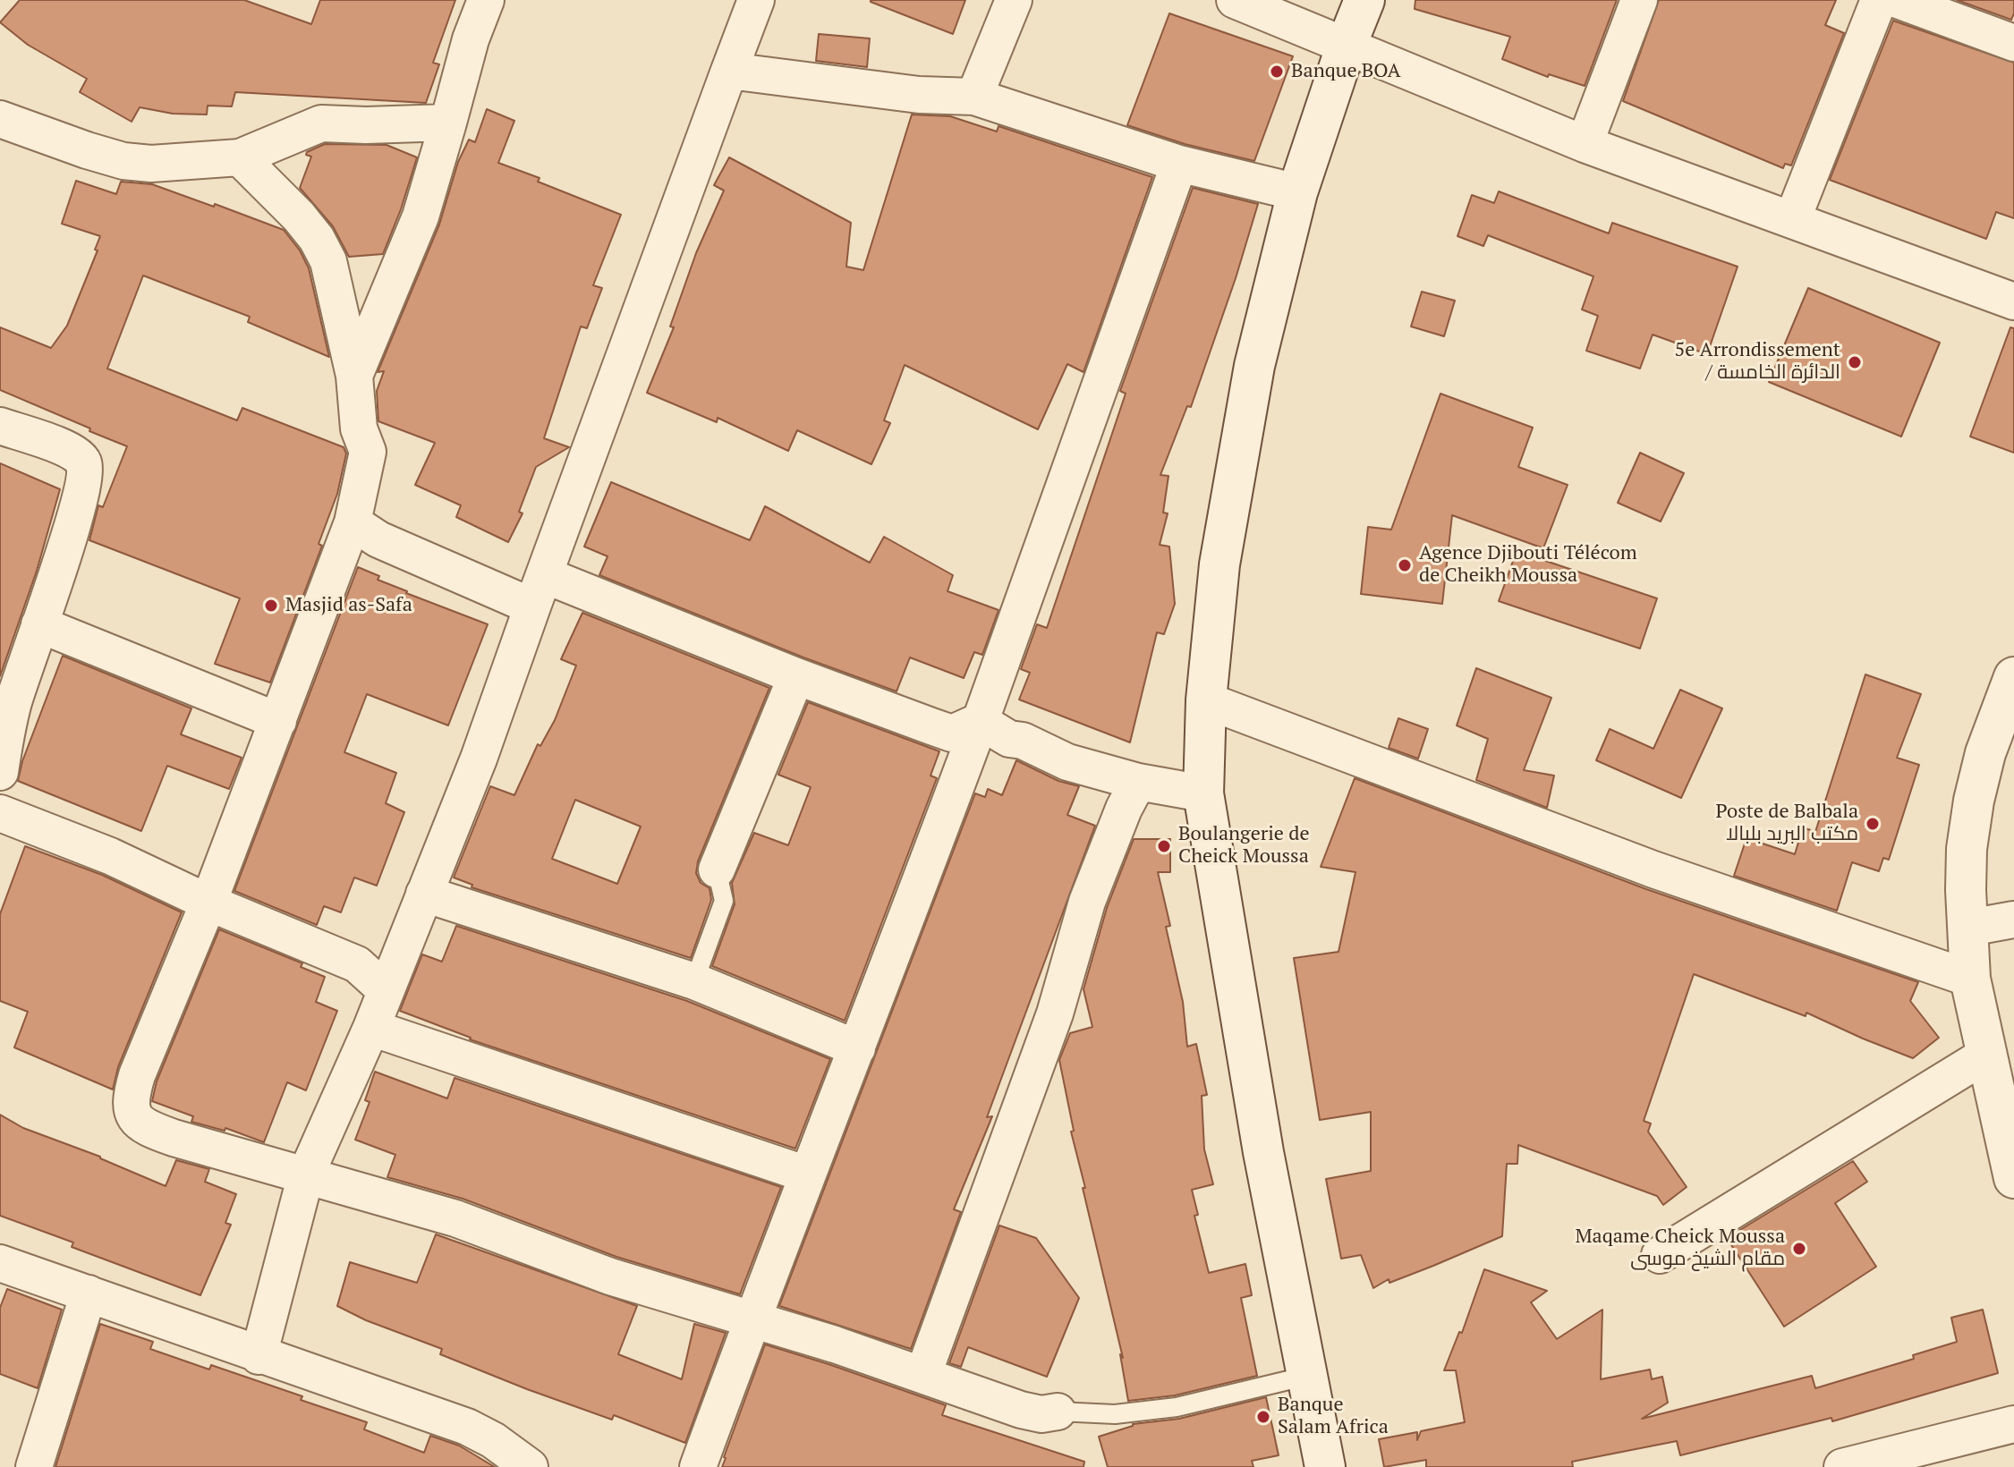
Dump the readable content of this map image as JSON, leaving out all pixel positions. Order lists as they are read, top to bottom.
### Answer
{
  "places": [
    "Banque BOA",
    "5e Arrondissement / الدائرة الخامسة",
    "Agence Djibouti Télécom de Cheikh Moussa",
    "Masjid as-Safa",
    "Poste de Balbala مكتب البريد بلبالا",
    "Boulangerie de Cheick Moussa",
    "Maqame Cheick Moussa مقام الشيخ موسى",
    "Banque Salam Africa"
  ]
}
